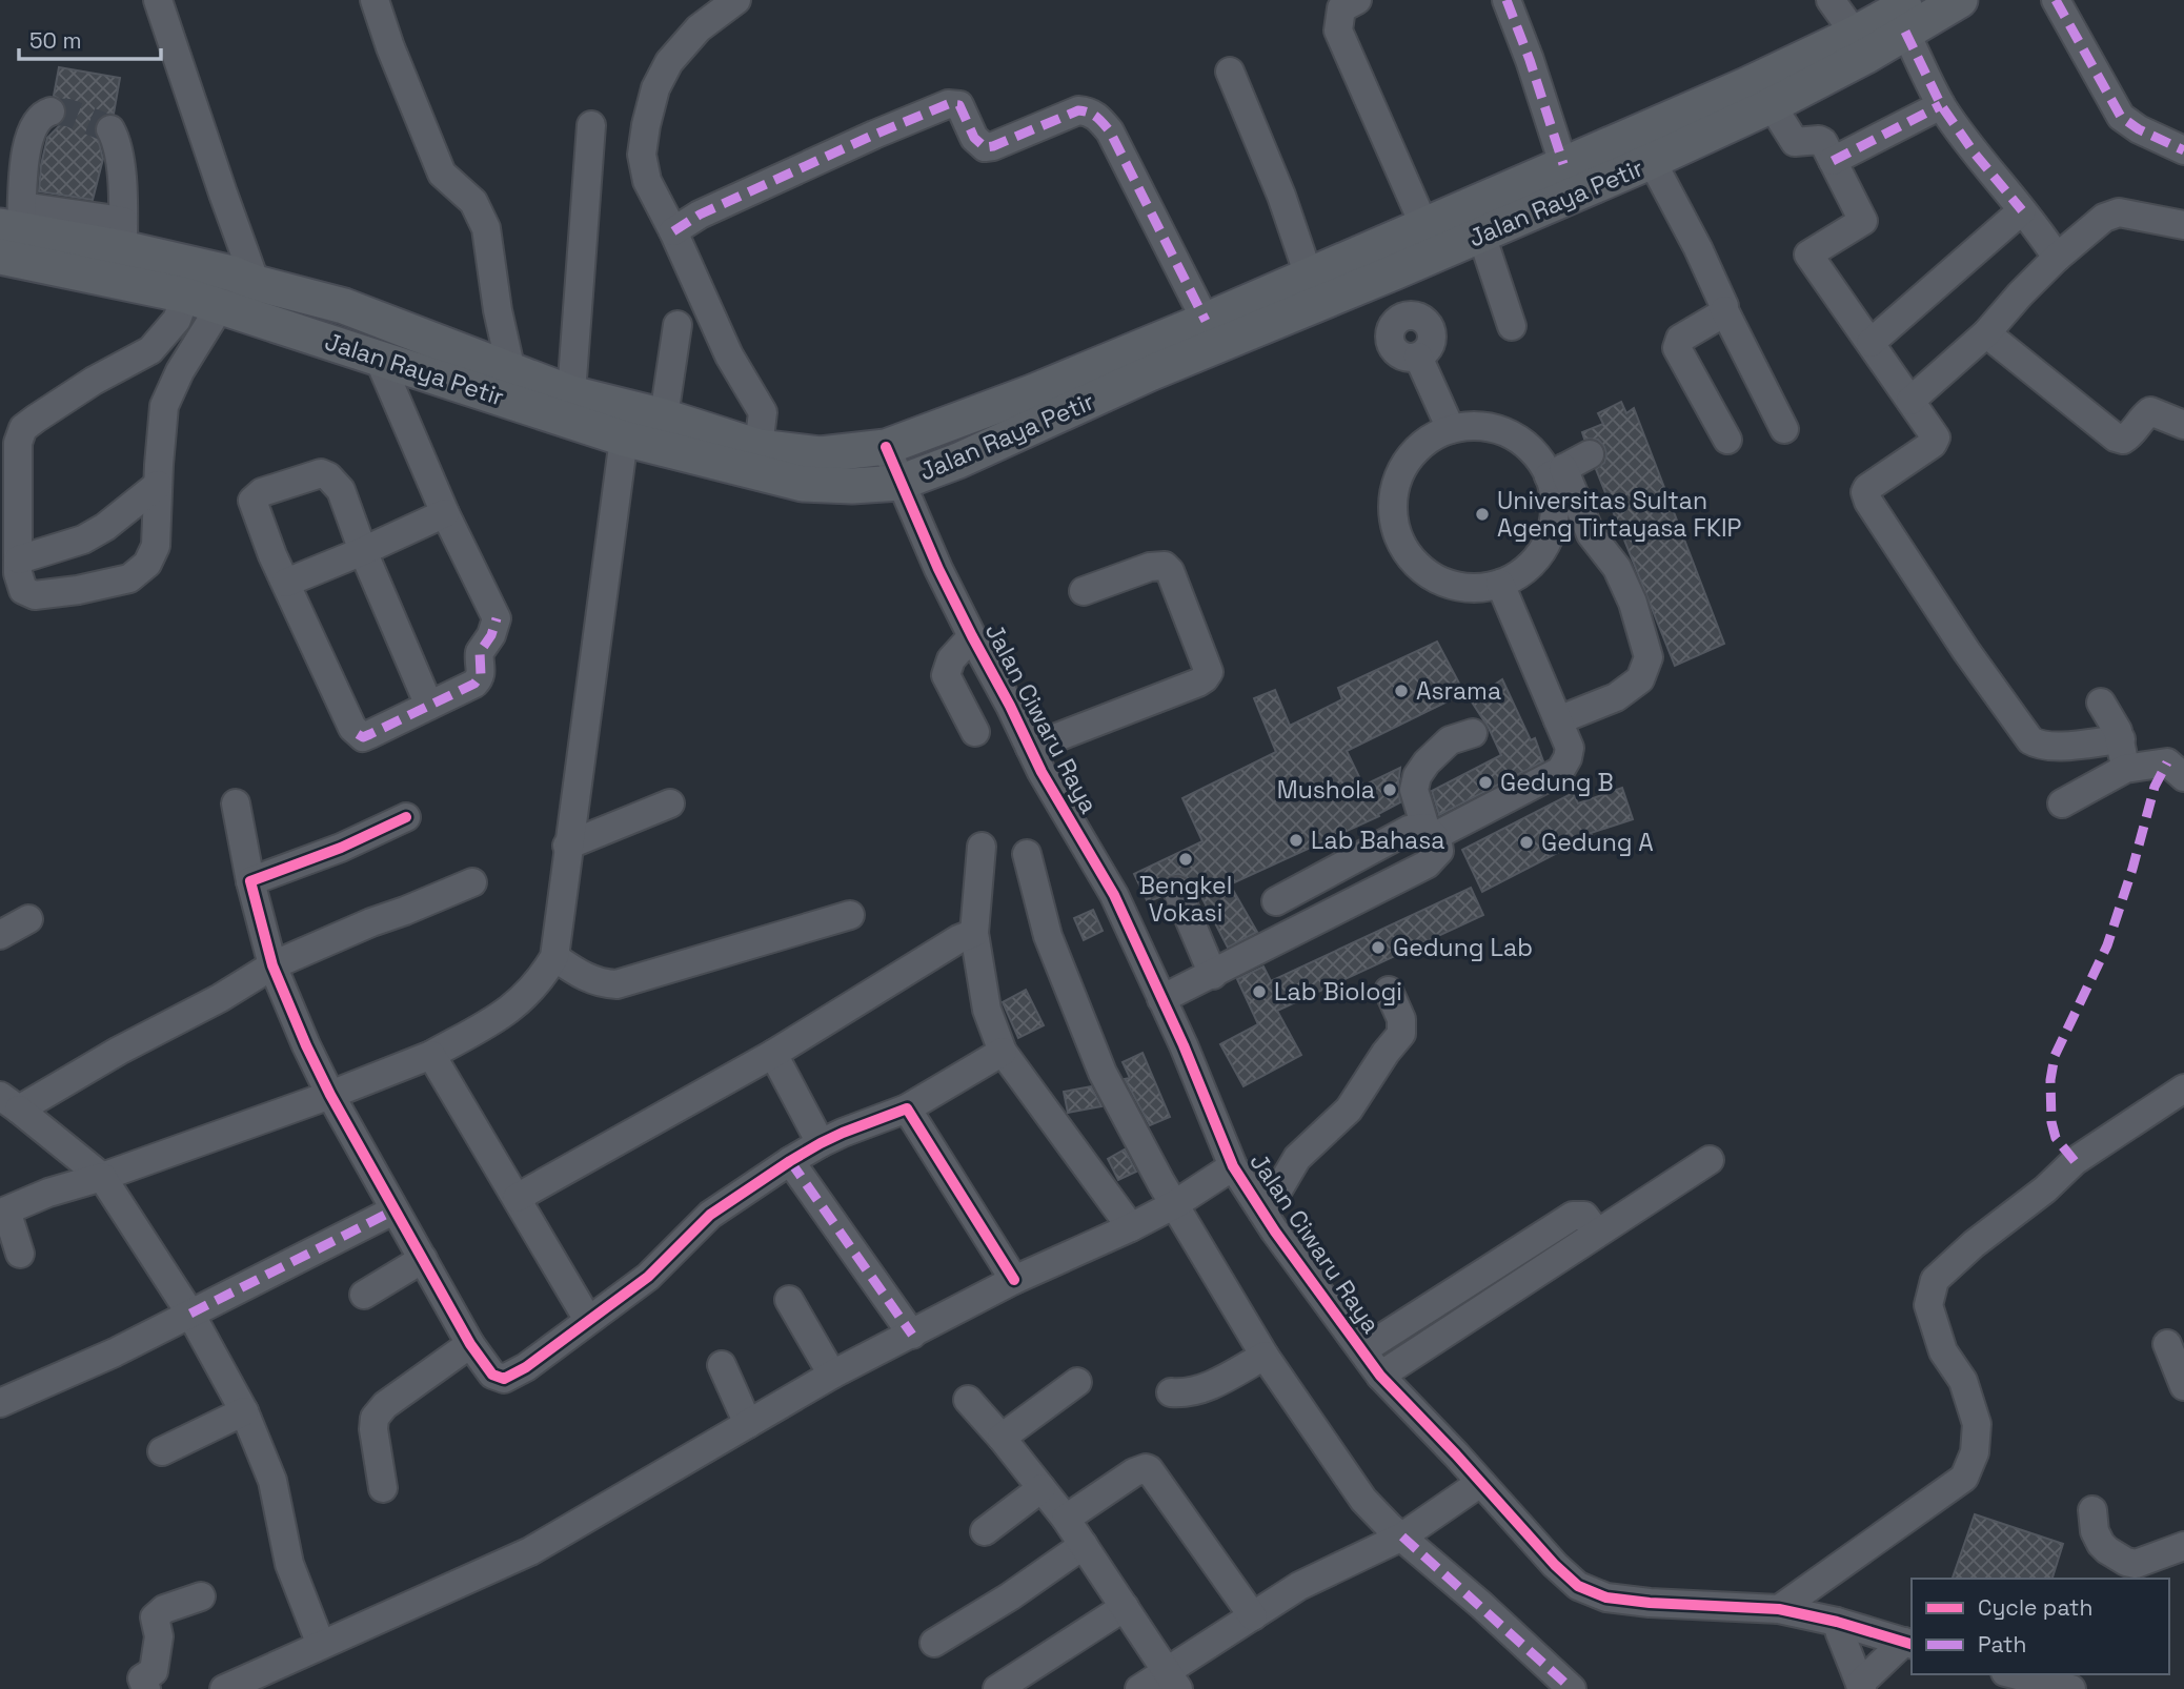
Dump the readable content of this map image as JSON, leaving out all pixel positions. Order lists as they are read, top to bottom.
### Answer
{
  "streets": {
    "main road": ["Jalan Raya Petir"],
    "street": ["Jalan Ciwaru Raya"]
  },
  "crossings": [
    ["Jalan Raya Petir", "Jalan Ciwaru Raya"]
  ],
  "places": [
    "Universitas Sultan Ageng Tirtayasa FKIP",
    "Asrama",
    "Gedung B",
    "Mushola",
    "Lab Bahasa",
    "Gedung A",
    "Bengkel Vokasi",
    "Gedung Lab",
    "Lab Biologi"
  ],
  "legend": ["Cycle path", "Path"],
  "scale_bar": "50 m"
}
